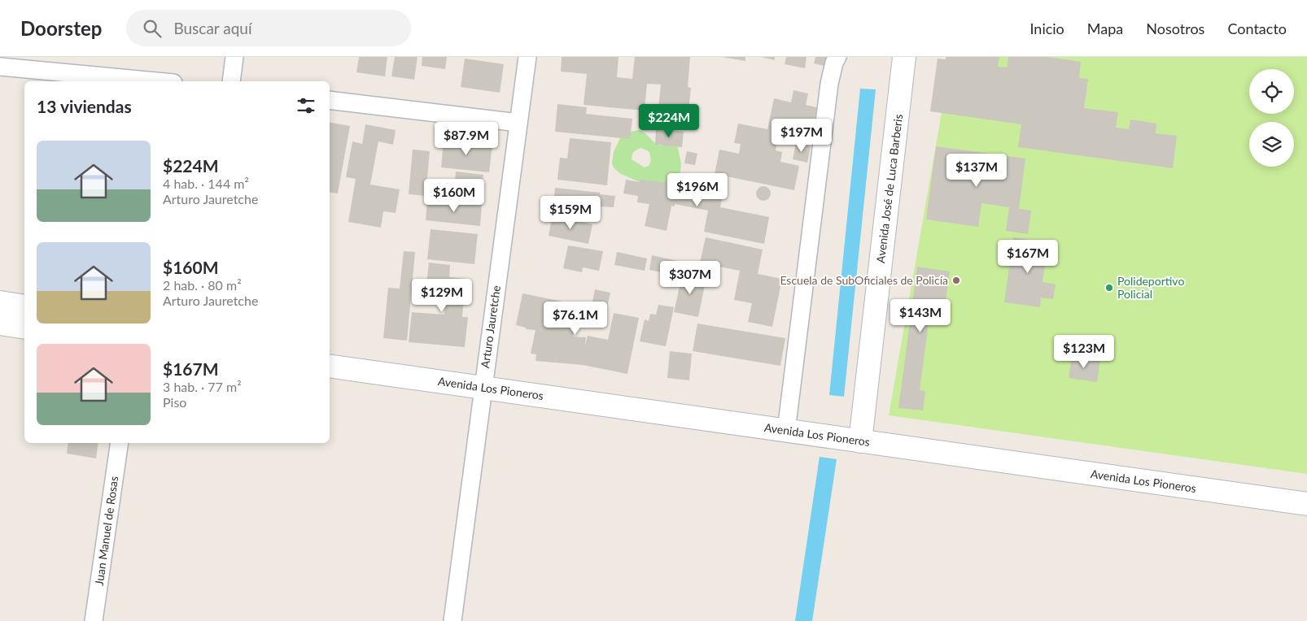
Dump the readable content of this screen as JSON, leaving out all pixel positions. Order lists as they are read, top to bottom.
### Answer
{
  "streets": {
    "main road": ["Avenida José de Luca Barberis", "Avenida Los Pioneros"],
    "street": ["Arturo Jauretche", "Juan Manuel de Rosas"]
  },
  "crossings": [
    ["Avenida José de Luca Barberis", "Avenida Los Pioneros"],
    ["Arturo Jauretche", "Avenida Los Pioneros"]
  ],
  "places": ["Escuela de SubOficiales de Policía", "Polideportivo Policial"],
  "page": {
    "header": "Doorstep",
    "search": "Buscar aquí",
    "nav": [
      "Inicio",
      "Mapa",
      "Nosotros",
      "Contacto"
    ],
    "heading": "13 viviendas",
    "price": [
      "$224M",
      "$197M",
      "$87.9M",
      "$137M",
      "$196M",
      "$160M",
      "$159M",
      "$167M",
      "$307M",
      "$129M",
      "$143M",
      "$76.1M",
      "$123M"
    ],
    "list": [
      {
        "name": "$224M",
        "note": "4 hab. · 144 m² · Arturo Jauretche"
      },
      {
        "name": "$160M",
        "note": "2 hab. · 80 m² · Arturo Jauretche"
      },
      {
        "name": "$167M",
        "note": "3 hab. · 77 m² · Piso"
      }
    ]
  }
}
